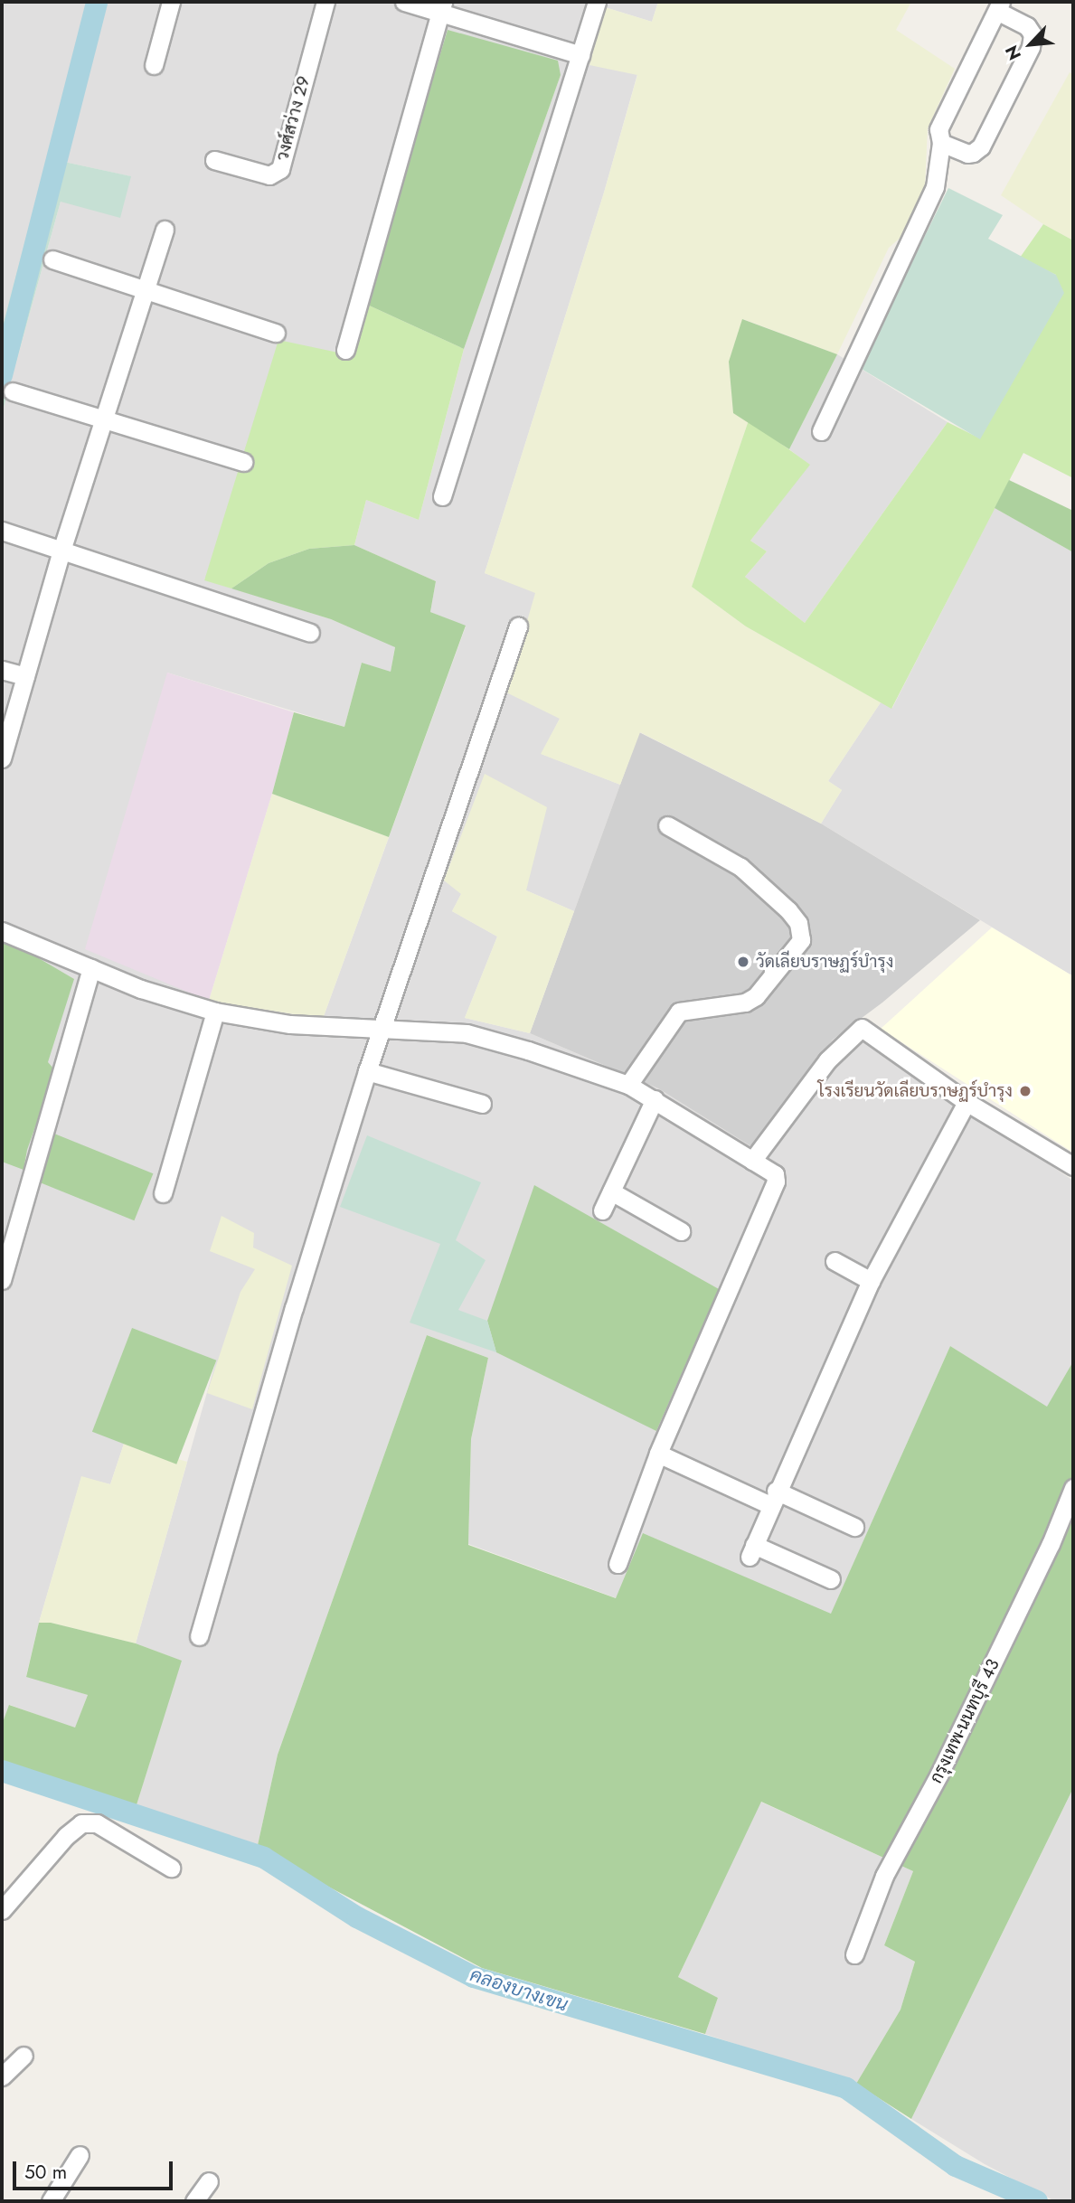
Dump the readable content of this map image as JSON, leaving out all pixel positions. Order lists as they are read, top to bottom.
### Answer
{
  "streets": {
    "street": ["วงศ์สว่าง 29", "กรุงเทพ-นนทบุรี 43"]
  },
  "water": ["คลองบางเขน"],
  "places": ["วัดเลียบราษฏร์บำรุง", "โรงเรียนวัดเลียบราษฏร์บำรุง"],
  "scale_bar": "50 m",
  "north": "bottom left"
}
